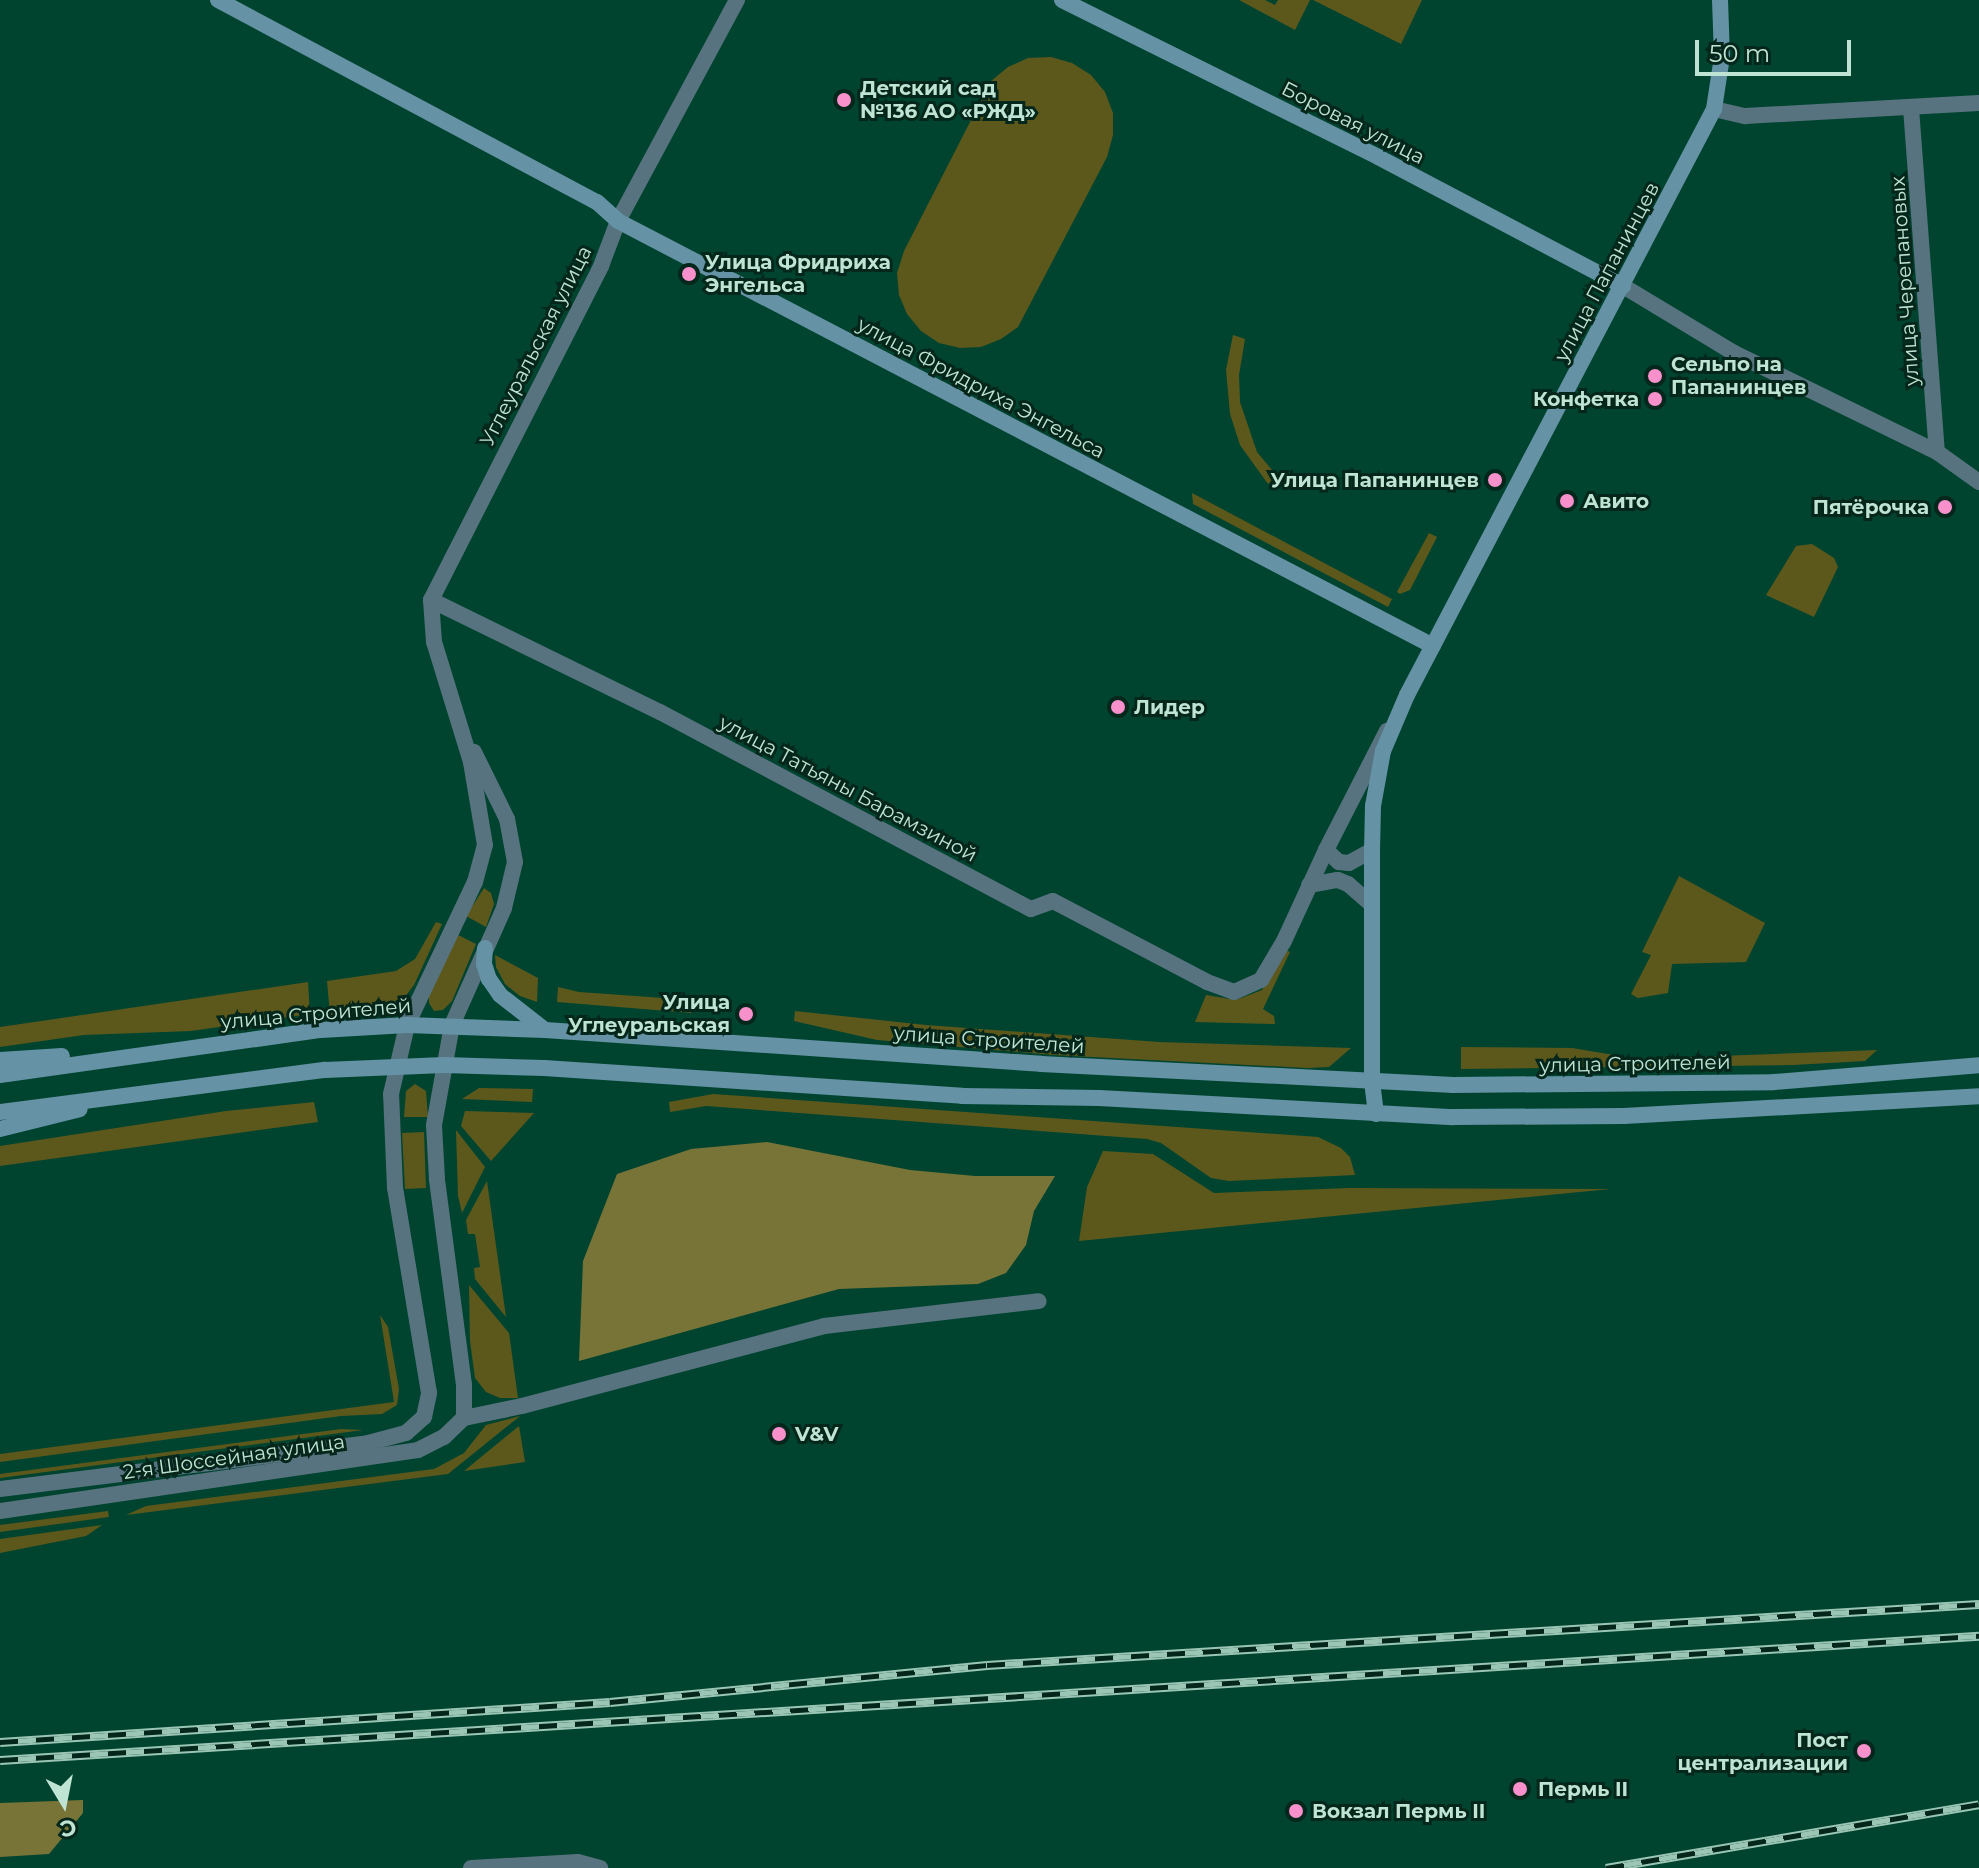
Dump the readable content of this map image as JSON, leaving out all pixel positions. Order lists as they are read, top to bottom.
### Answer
{
  "streets": {
    "main road": [
      "Боровая улица",
      "улица Папанинцев",
      "улица Фридриха Энгельса",
      "улица Строителей"
    ],
    "street": [
      "улица Черепановых",
      "Углеуральская улица",
      "улица Татьяны Барамзиной",
      "2-я Шоссейная улица"
    ]
  },
  "crossings": [
    ["Боровая улица", "улица Папанинцев"],
    ["улица Папанинцев", "улица Фридриха Энгельса"],
    ["улица Папанинцев", "улица Татьяны Барамзиной"],
    ["улица Папанинцев", "улица Строителей"],
    ["Углеуральская улица", "улица Фридриха Энгельса"],
    ["Углеуральская улица", "улица Татьяны Барамзиной"]
  ],
  "places": [
    "Детский сад №136 АО «РЖД»",
    "Улица Фридриха Энгельса",
    "Сельпо на Папанинцев",
    "Конфетка",
    "Улица Папанинцев",
    "Авито",
    "Пятёрочка",
    "Лидер",
    "Улица Углеуральская",
    "V&V",
    "Пост централизации",
    "Пермь II",
    "Вокзал Пермь II"
  ],
  "scale_bar": "50 m",
  "north": "bottom"
}
